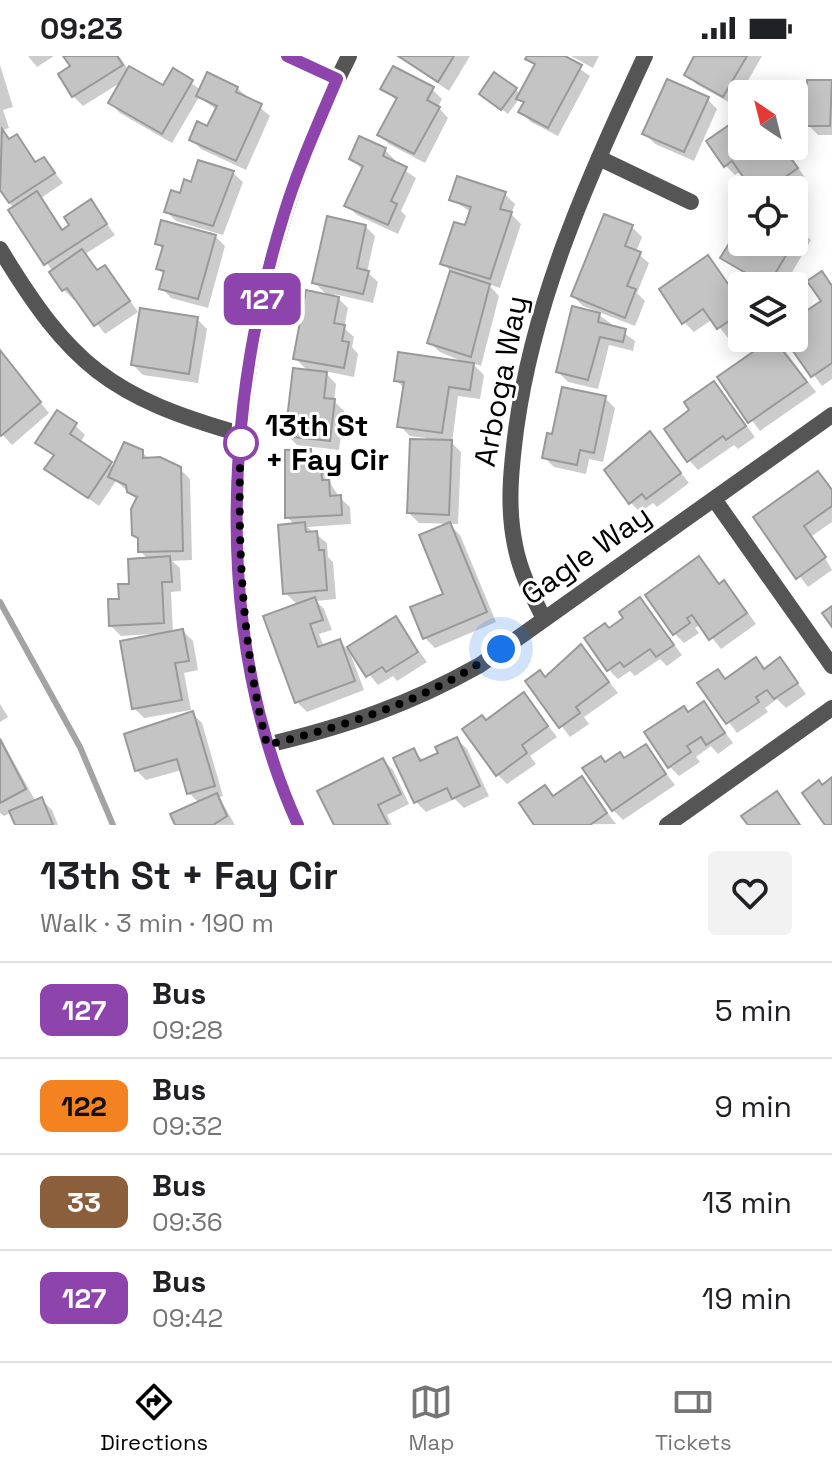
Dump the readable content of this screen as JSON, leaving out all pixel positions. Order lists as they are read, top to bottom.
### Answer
{
  "streets": {
    "street": ["Arboga Way", "Gagle Way"]
  },
  "crossings": [
    ["Arboga Way", "Gagle Way"]
  ],
  "places": ["13th St + Fay Cir"],
  "lines": ["bus line 127"],
  "north": "top left",
  "page": {
    "status": "09:23",
    "on_map": "127",
    "heading": ["13th St + Fay Cir", "Walk · 3 min · 190 m"],
    "list": [
      {
        "mark": "127",
        "name": "Bus",
        "note": "09:28",
        "value": "5 min"
      },
      {
        "mark": "122",
        "name": "Bus",
        "note": "09:32",
        "value": "9 min"
      },
      {
        "mark": "33",
        "name": "Bus",
        "note": "09:36",
        "value": "13 min"
      },
      {
        "mark": "127",
        "name": "Bus",
        "note": "09:42",
        "value": "19 min"
      }
    ],
    "tabs": ["Directions", "Map", "Tickets"]
  }
}
